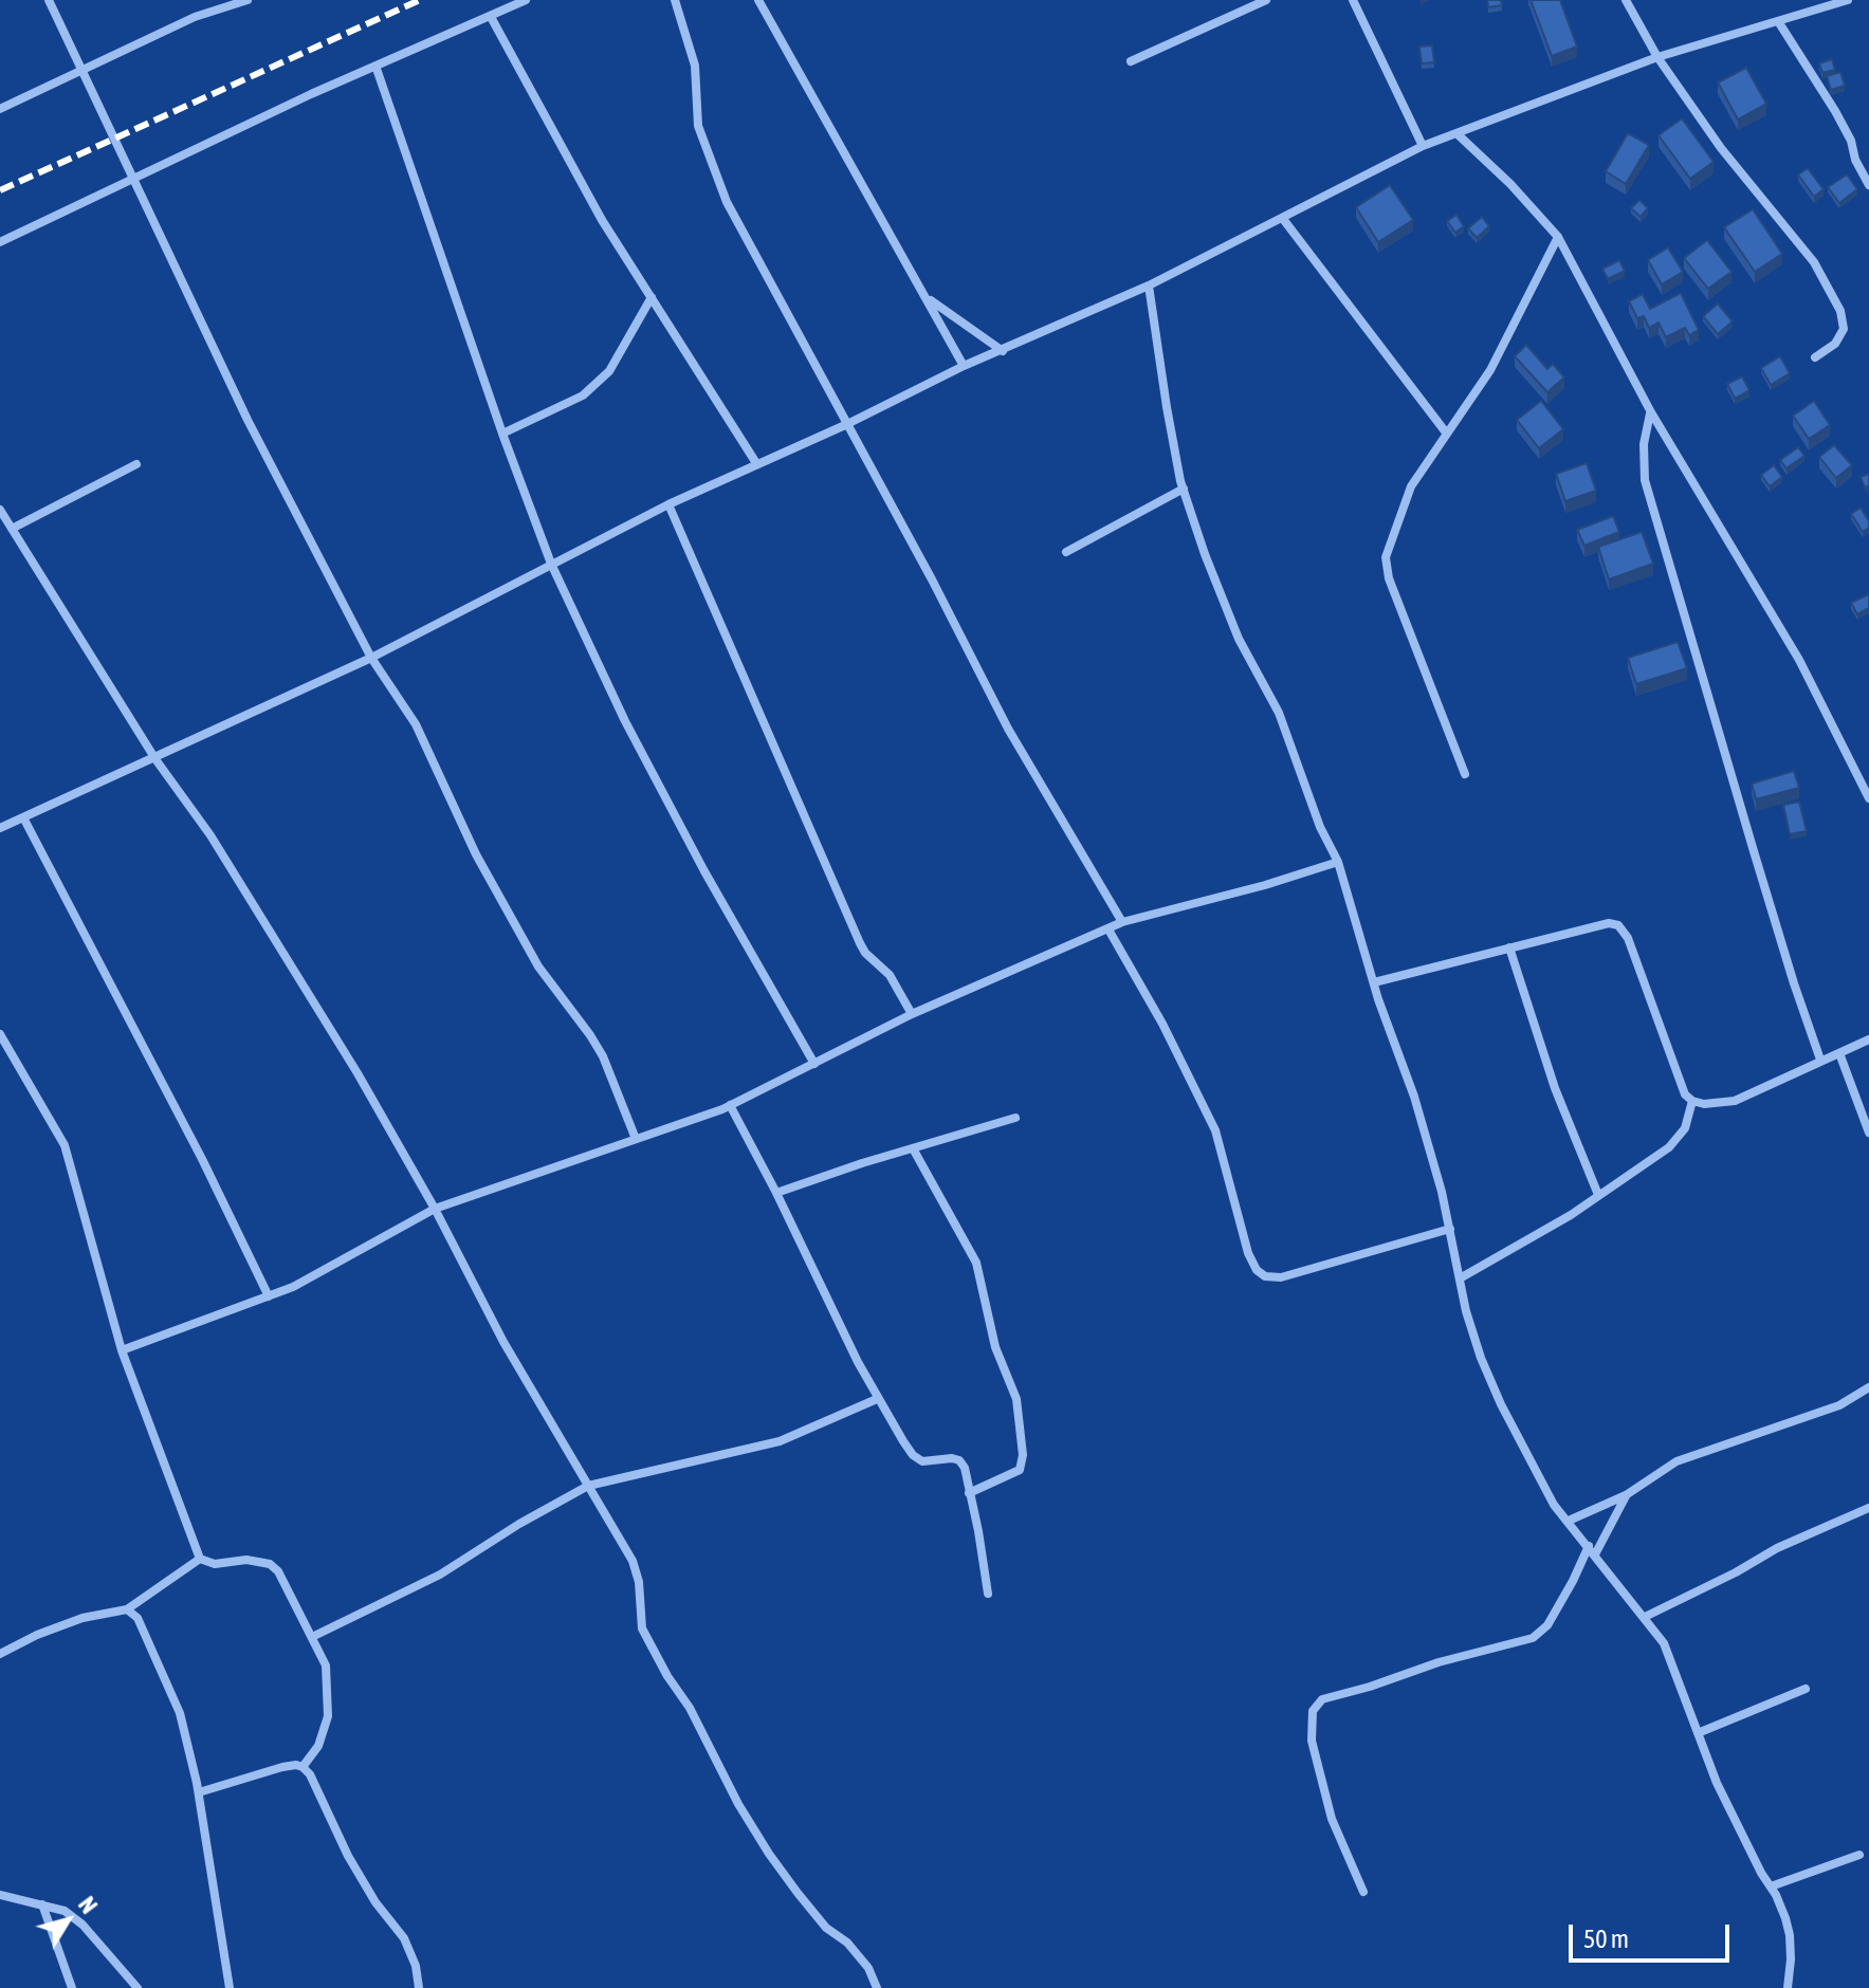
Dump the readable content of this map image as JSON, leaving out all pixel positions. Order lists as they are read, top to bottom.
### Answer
{
  "scale_bar": "50 m",
  "north": "top right"
}
